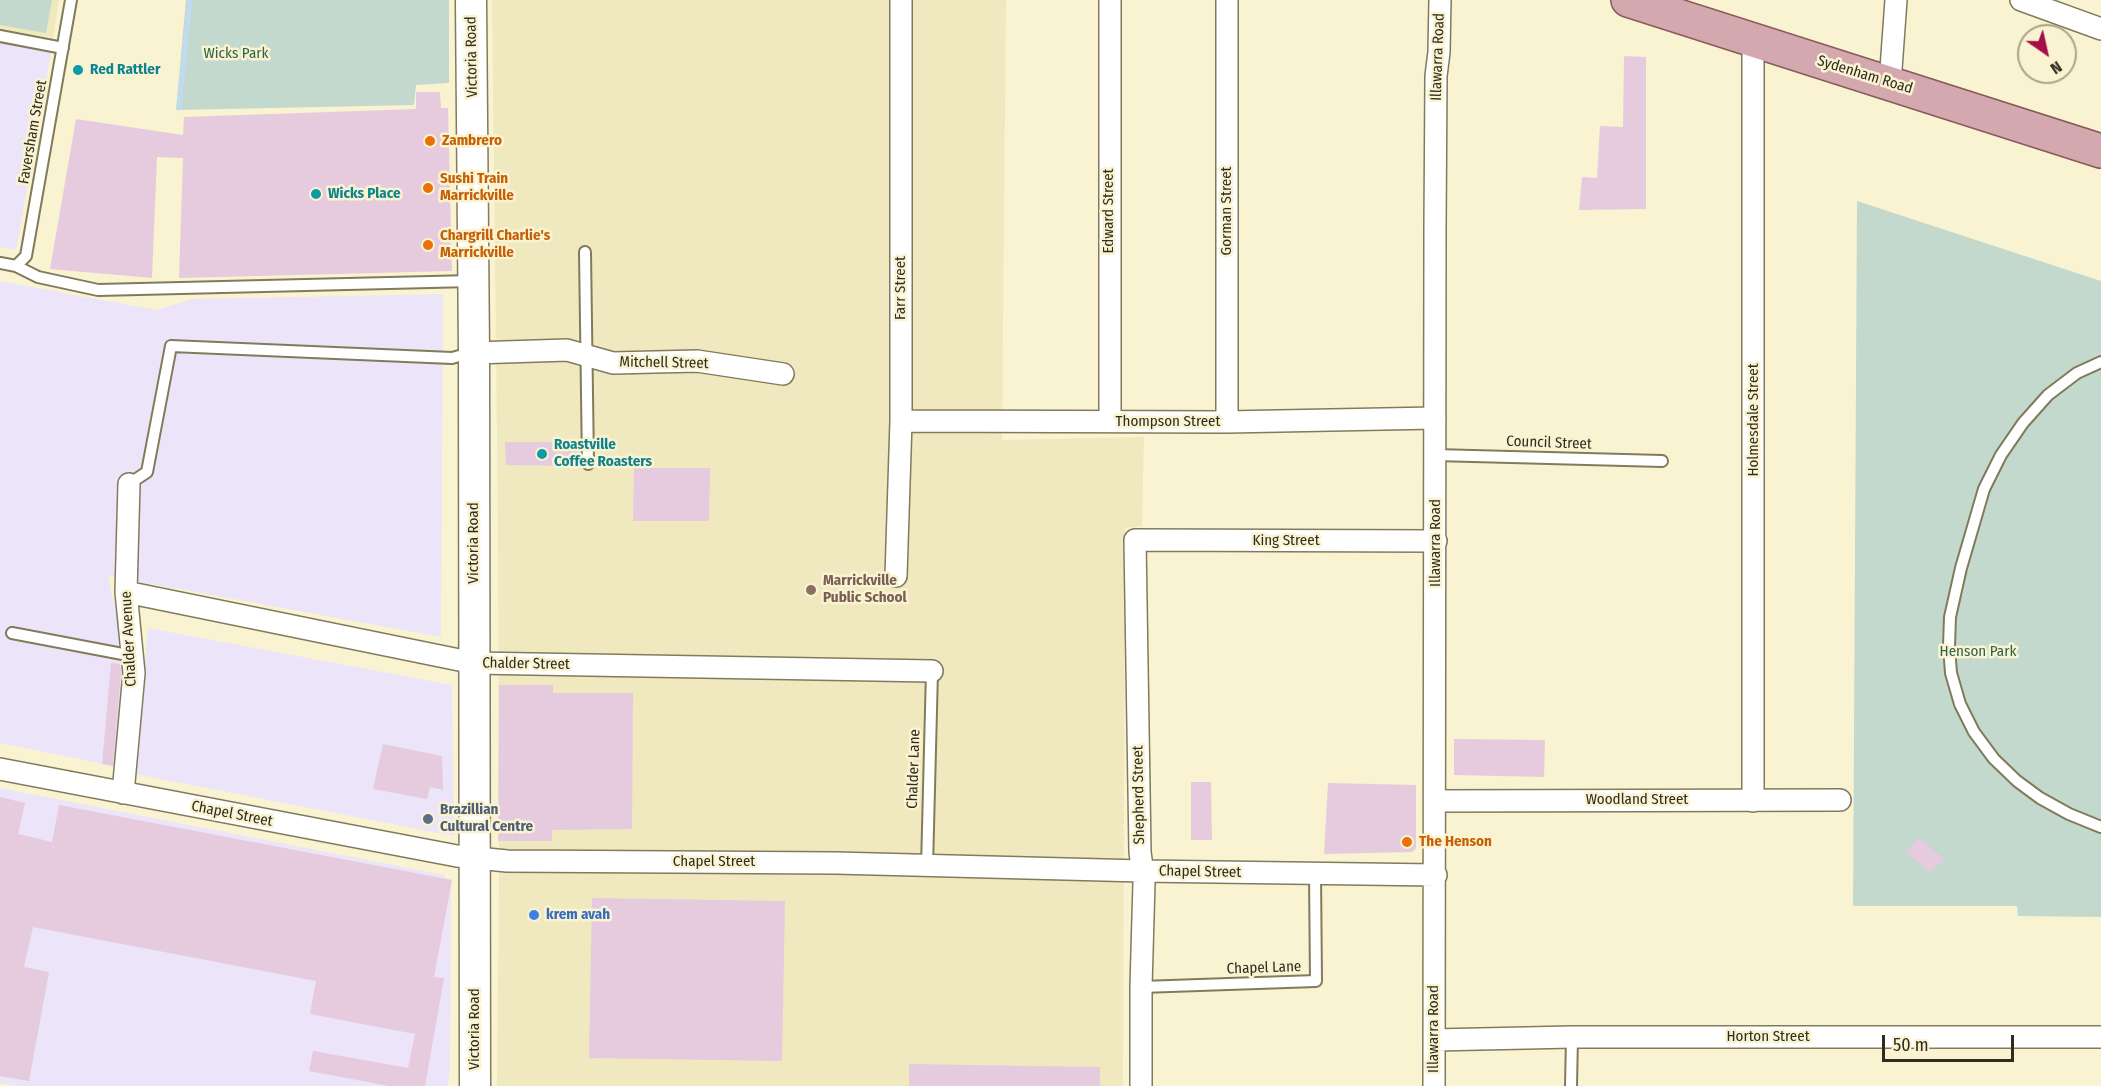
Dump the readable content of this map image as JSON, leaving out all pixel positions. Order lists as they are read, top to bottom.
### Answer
{
  "streets": {
    "main road": ["Victoria Road", "Sydenham Road"],
    "street": [
      "Illawarra Road",
      "Edward Street",
      "Gorman Street",
      "Farr Street",
      "Mitchell Street",
      "Holmesdale Street",
      "Thompson Street",
      "King Street",
      "Chalder Avenue",
      "Chalder Street",
      "Shepherd Street",
      "Woodland Street",
      "Chapel Street",
      "Horton Street"
    ],
    "lane": [
      "Faversham Street",
      "Council Street",
      "Chalder Lane",
      "Chapel Lane"
    ]
  },
  "crossings": [
    ["Victoria Road", "Mitchell Street"],
    ["Victoria Road", "Chalder Street"],
    ["Victoria Road", "Chapel Street"],
    ["Illawarra Road", "Thompson Street"],
    ["Illawarra Road", "Council Street"],
    ["Illawarra Road", "King Street"],
    ["Illawarra Road", "Woodland Street"],
    ["Illawarra Road", "Chapel Street"],
    ["Illawarra Road", "Horton Street"],
    ["Sydenham Road", "Holmesdale Street"],
    ["Edward Street", "Thompson Street"],
    ["Gorman Street", "Thompson Street"],
    ["Farr Street", "Thompson Street"],
    ["Holmesdale Street", "Woodland Street"],
    ["King Street", "Shepherd Street"],
    ["Chalder Avenue", "Chalder Street"],
    ["Chalder Avenue", "Chapel Street"],
    ["Chalder Street", "Chalder Lane"],
    ["Chalder Lane", "Chapel Street"],
    ["Shepherd Street", "Chapel Street"],
    ["Shepherd Street", "Chapel Lane"],
    ["Chapel Street", "Chapel Lane"]
  ],
  "parks": ["Wicks Park", "Henson Park"],
  "places": [
    "Red Rattler",
    "Zambrero",
    "Sushi Train Marrickville",
    "Wicks Place",
    "Chargrill Charlie's Marrickville",
    "Roastville Coffee Roasters",
    "Marrickville Public School",
    "Brazillian Cultural Centre",
    "The Henson",
    "krem avah"
  ],
  "scale_bar": "50 m",
  "north": "bottom right"
}
